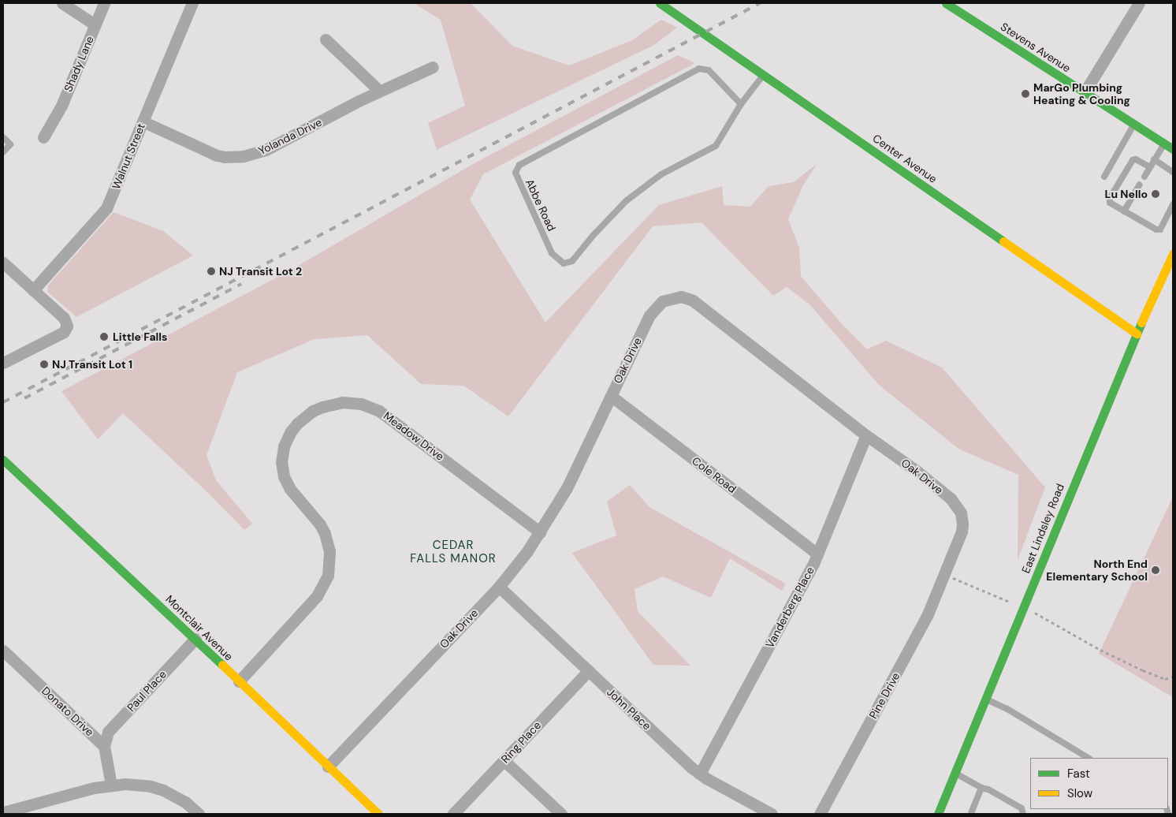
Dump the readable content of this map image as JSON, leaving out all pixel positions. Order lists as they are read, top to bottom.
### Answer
{
  "streets": {
    "street": [
      "Stevens Avenue",
      "Shady Lane",
      "Yolanda Drive",
      "Walnut Street",
      "Center Avenue",
      "Oak Drive",
      "Meadow Drive",
      "Cole Road",
      "East Lindsley Road",
      "Vanderberg Place",
      "Montclair Avenue",
      "Paul Place",
      "Pine Drive",
      "John Place",
      "Donato Drive",
      "Ring Place"
    ],
    "lane": ["Abbe Road"]
  },
  "crossings": [
    ["Yolanda Drive", "Walnut Street"],
    ["Center Avenue", "Abbe Road"],
    ["Center Avenue", "East Lindsley Road"],
    ["Oak Drive", "Meadow Drive"],
    ["Oak Drive", "Cole Road"],
    ["Oak Drive", "Vanderberg Place"],
    ["Oak Drive", "Montclair Avenue"],
    ["Oak Drive", "Pine Drive"],
    ["Oak Drive", "John Place"],
    ["Meadow Drive", "Montclair Avenue"],
    ["Cole Road", "Vanderberg Place"],
    ["Vanderberg Place", "John Place"],
    ["Montclair Avenue", "Paul Place"],
    ["Paul Place", "Donato Drive"],
    ["John Place", "Ring Place"]
  ],
  "districts": ["CEDAR FALLS MANOR"],
  "places": [
    "MarGo Plumbing Heating & Cooling",
    "Lu Nello",
    "NJ Transit Lot 2",
    "Little Falls",
    "NJ Transit Lot 1",
    "North End Elementary School"
  ],
  "legend": ["Fast", "Slow"]
}
